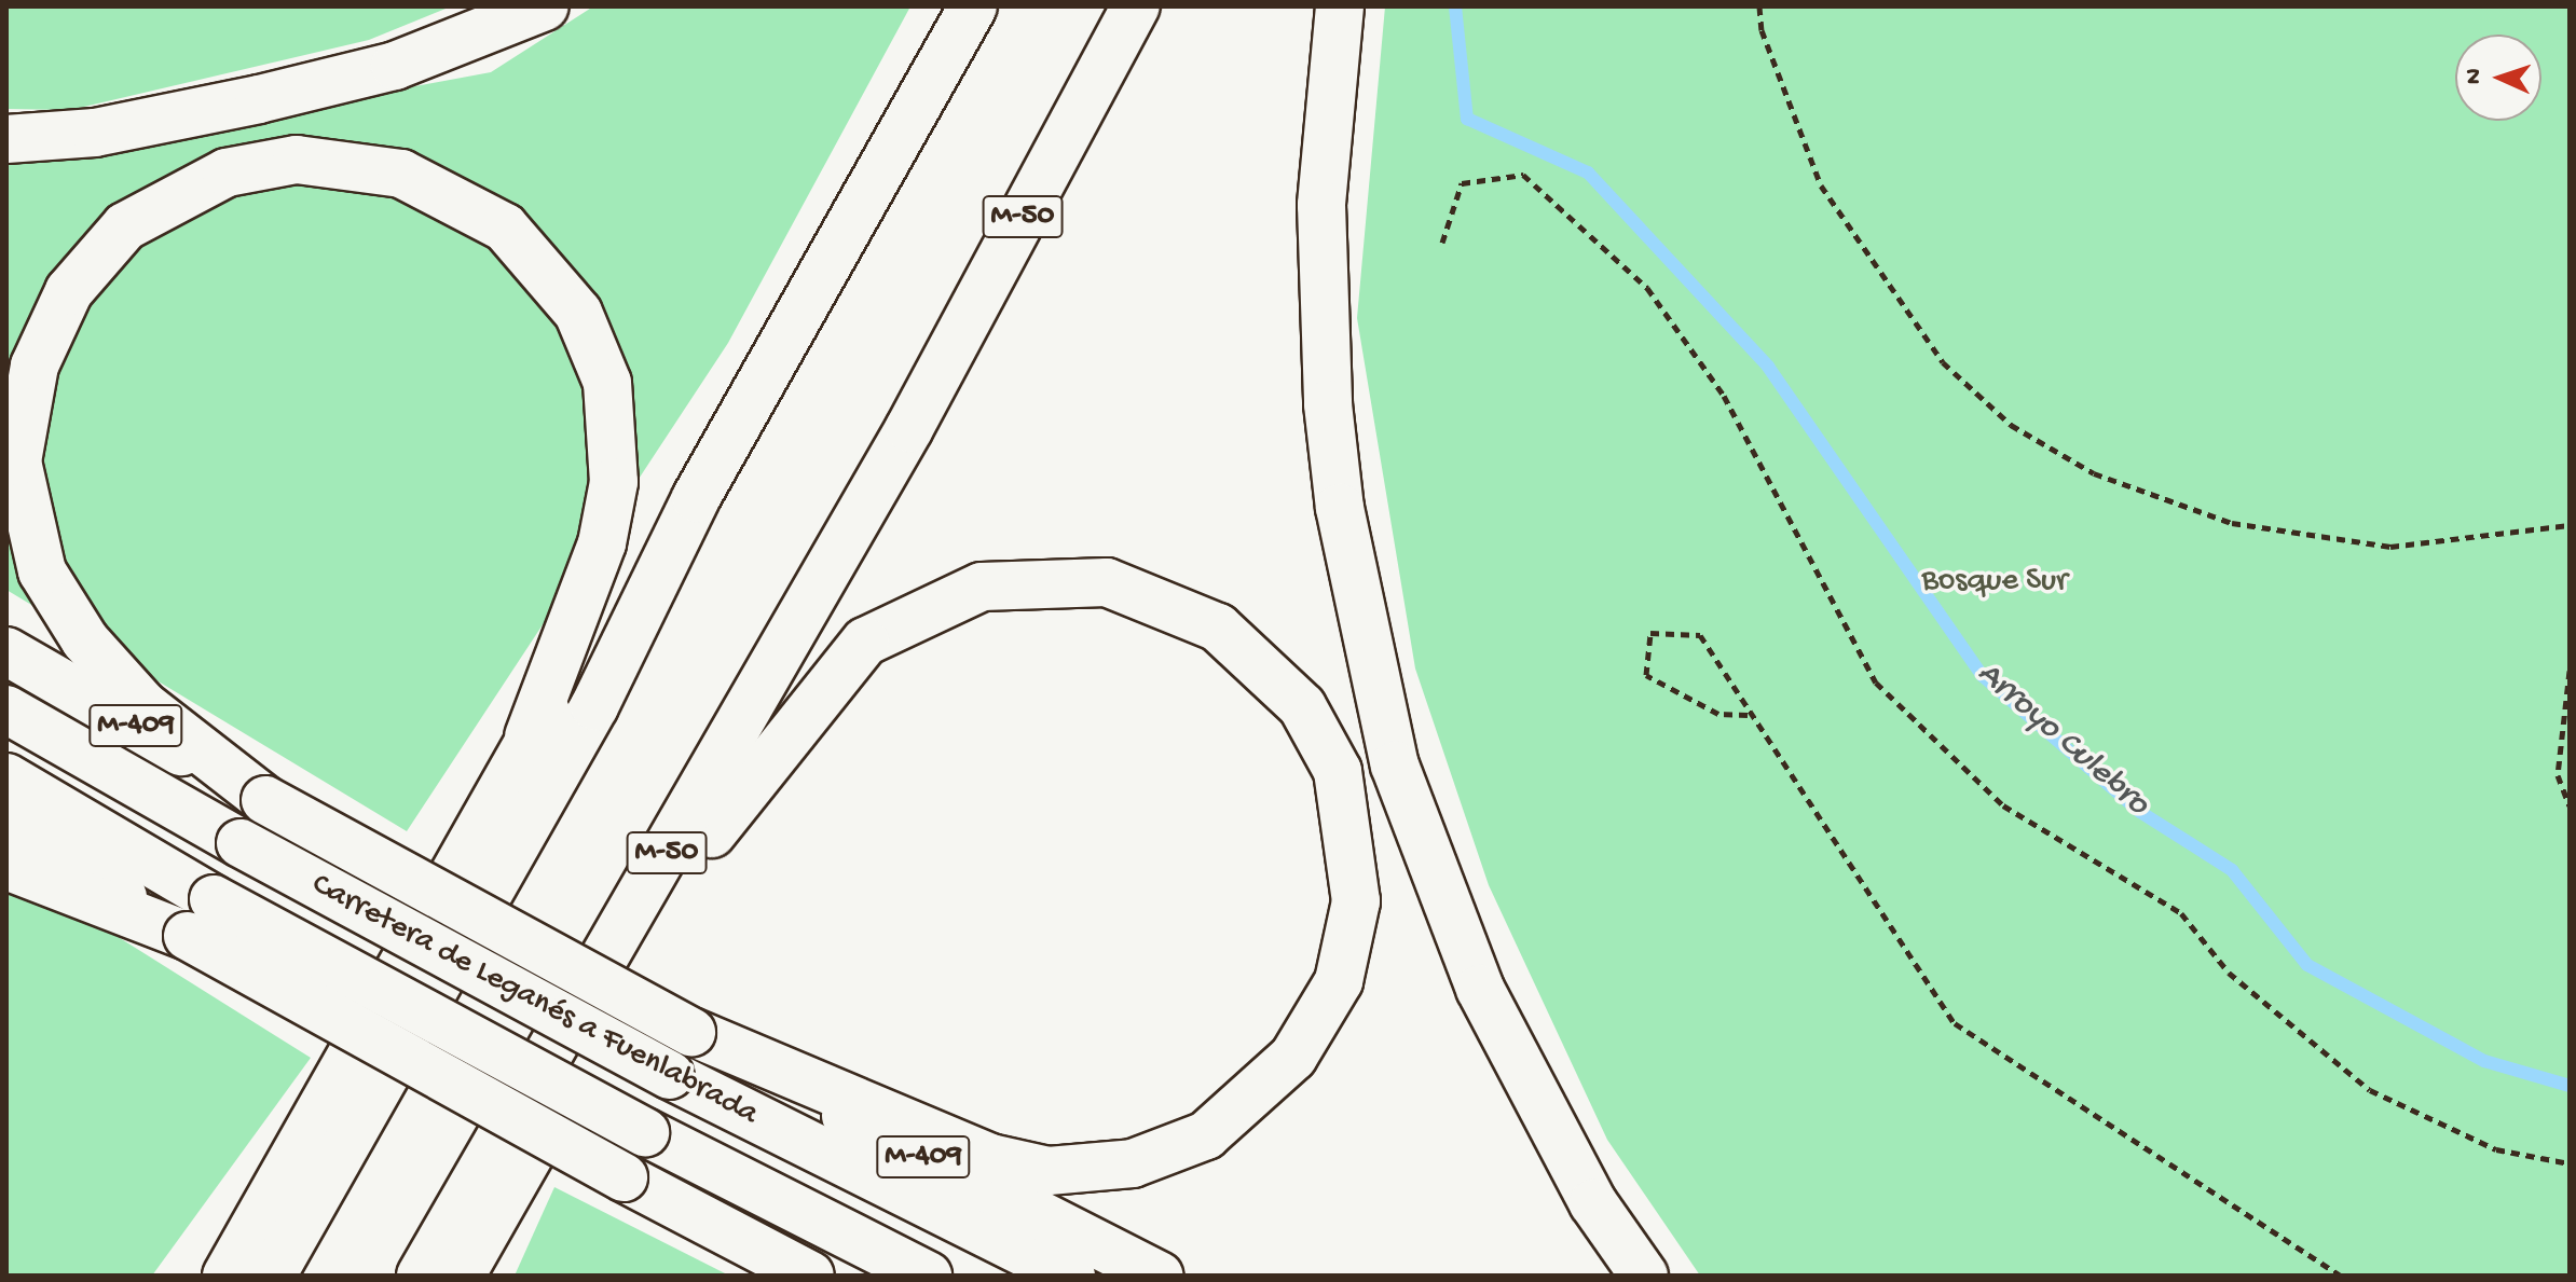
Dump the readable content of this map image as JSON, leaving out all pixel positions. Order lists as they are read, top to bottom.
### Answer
{
  "streets": {
    "highway": ["M-50", "M-409", "Carretera de Leganés a Fuenlabrada"]
  },
  "water": ["Arroyo Culebro"],
  "parks": ["Bosque Sur"],
  "north": "left"
}
